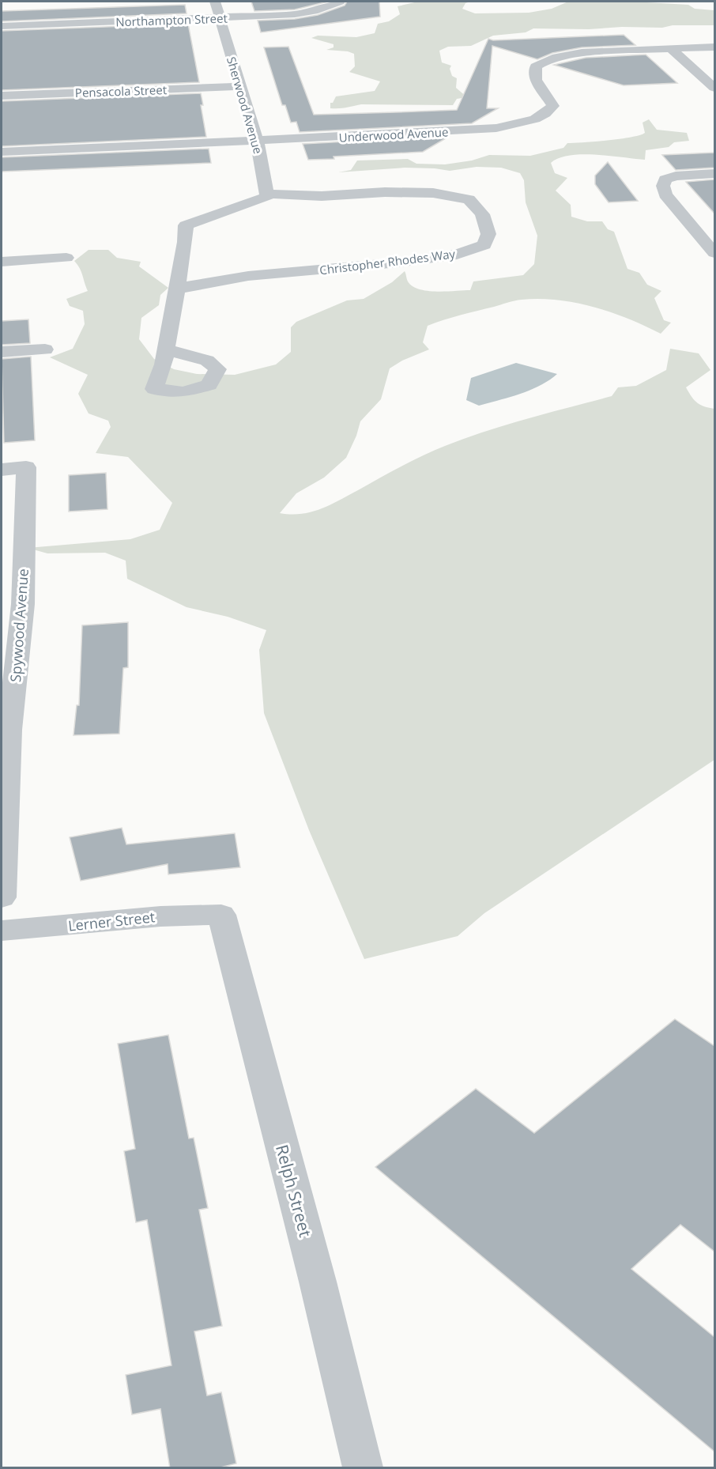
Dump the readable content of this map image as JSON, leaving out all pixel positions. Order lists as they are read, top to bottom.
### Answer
{
  "streets": {
    "street": [
      "Northampton Street",
      "Pensacola Street",
      "Sherwood Avenue",
      "Underwood Avenue",
      "Christopher Rhodes Way",
      "Spywood Avenue",
      "Lerner Street",
      "Relph Street"
    ]
  },
  "crossings": [
    ["Northampton Street", "Sherwood Avenue"],
    ["Pensacola Street", "Sherwood Avenue"],
    ["Sherwood Avenue", "Underwood Avenue"],
    ["Sherwood Avenue", "Christopher Rhodes Way"],
    ["Lerner Street", "Relph Street"]
  ]
}
